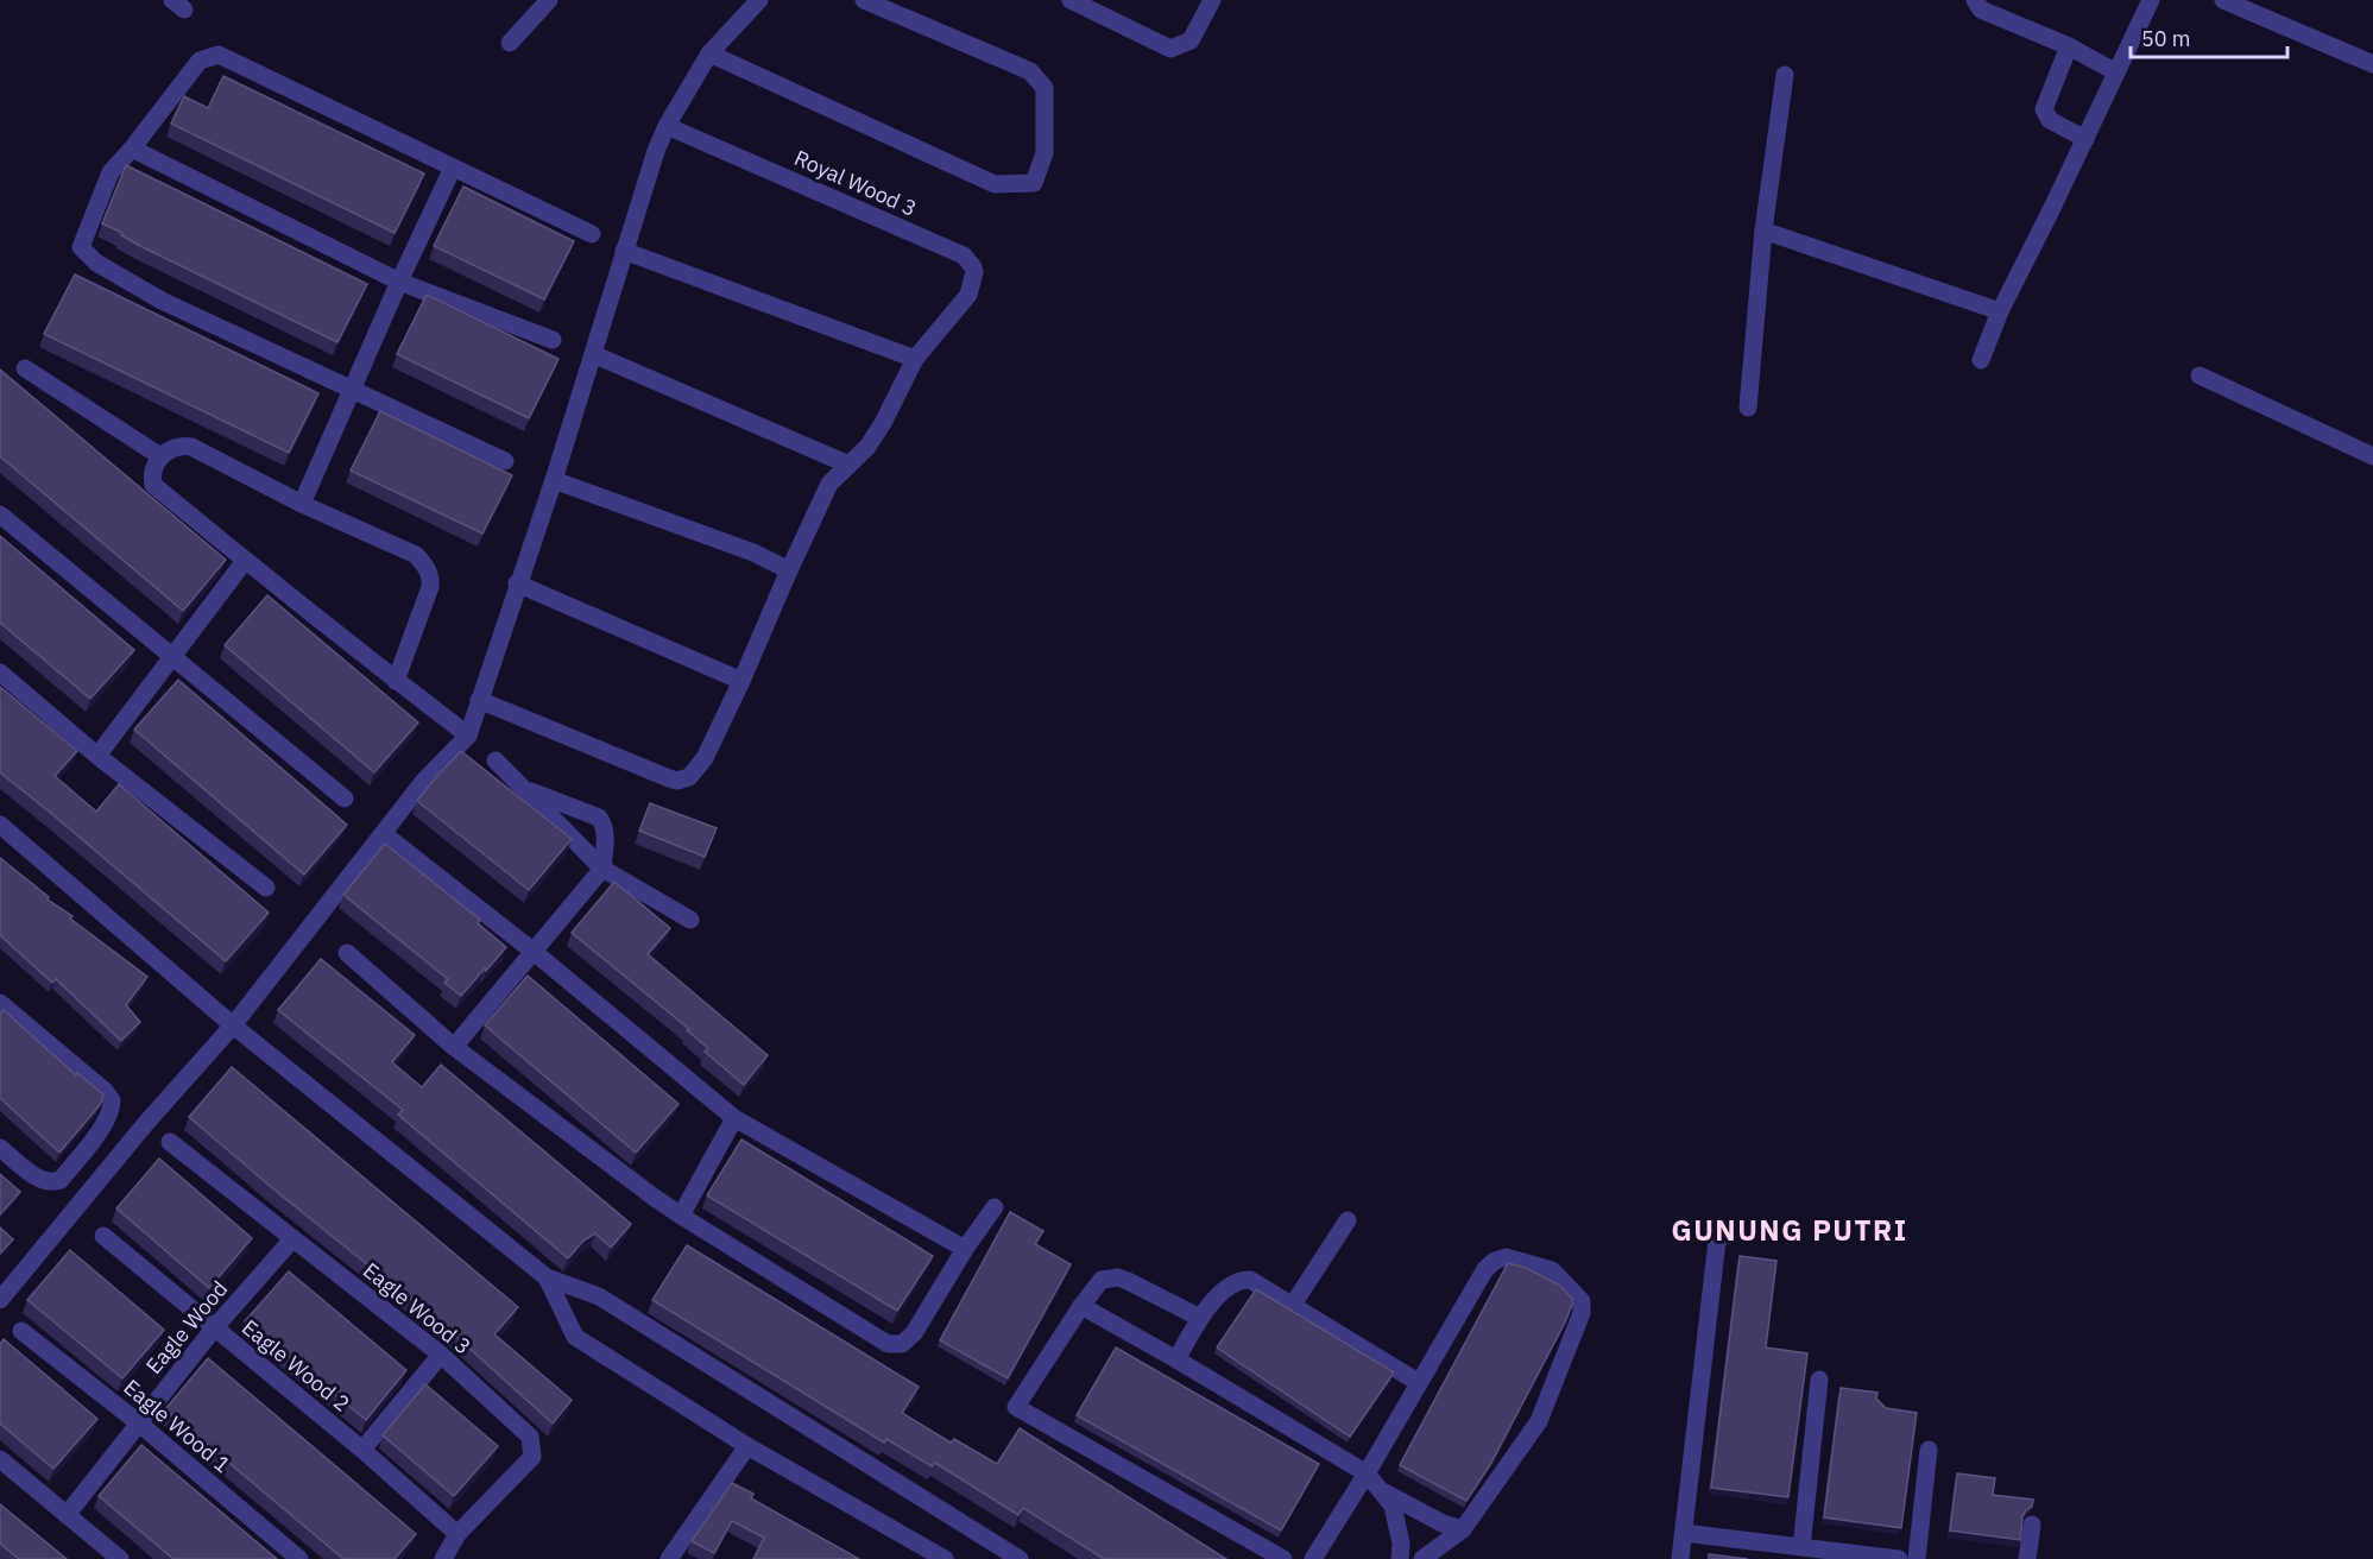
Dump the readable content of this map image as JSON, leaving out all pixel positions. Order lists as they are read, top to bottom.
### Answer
{
  "streets": {
    "street": [
      "Royal Wood 3",
      "Eagle Wood 3",
      "Eagle Wood",
      "Eagle Wood 2",
      "Eagle Wood 1"
    ]
  },
  "crossings": [
    ["Eagle Wood 3", "Eagle Wood"],
    ["Eagle Wood 3", "Eagle Wood 2"],
    ["Eagle Wood", "Eagle Wood 2"],
    ["Eagle Wood", "Eagle Wood 1"]
  ],
  "districts": ["GUNUNG PUTRI"],
  "scale_bar": "50 m"
}
